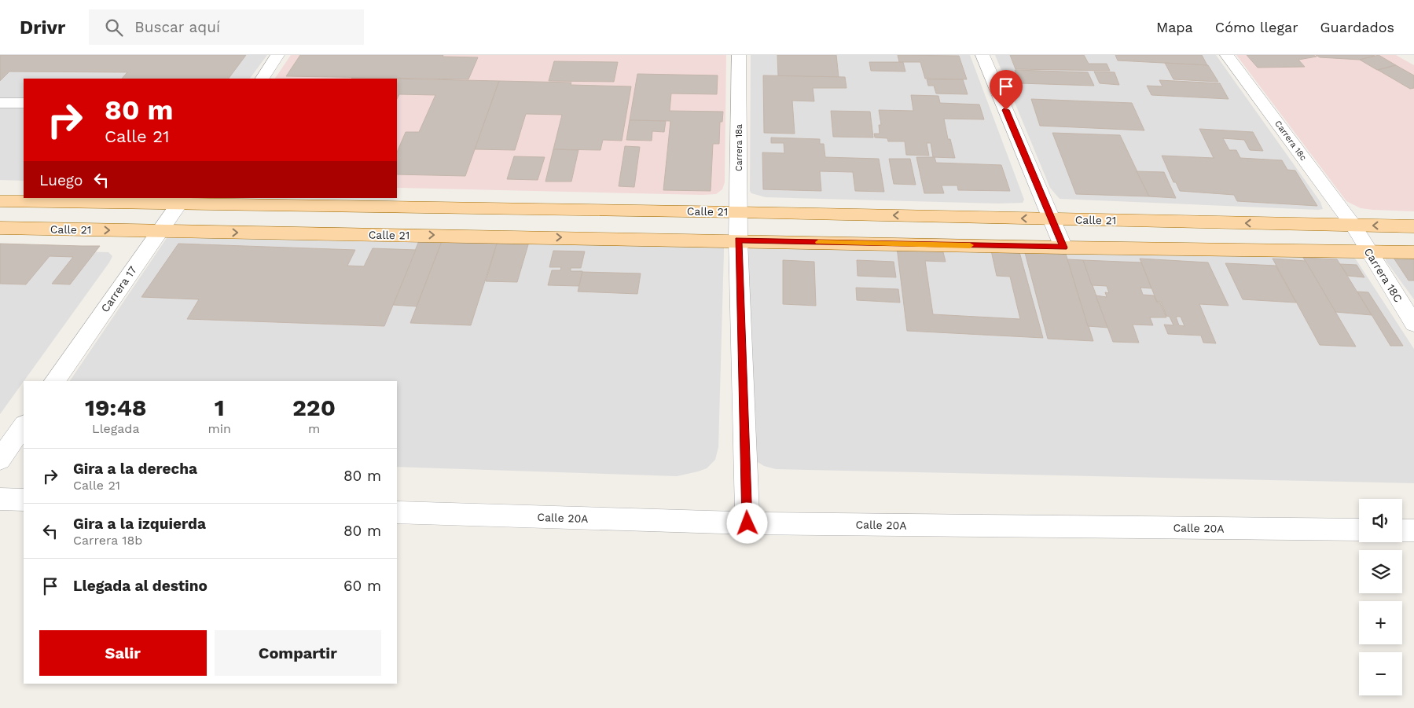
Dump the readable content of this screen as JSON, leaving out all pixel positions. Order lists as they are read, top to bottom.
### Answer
{
  "streets": {
    "main road": ["Calle 21"],
    "street": [
      "Carrera 18c",
      "Carrera 18a",
      "Carrera 18C",
      "Carrera 17",
      "Calle 20A"
    ]
  },
  "crossings": [
    ["Carrera 18c", "Calle 21"],
    ["Carrera 18c", "Carrera 18C"],
    ["Carrera 18a", "Calle 21"],
    ["Calle 21", "Carrera 18C"],
    ["Calle 21", "Carrera 17"]
  ],
  "page": {
    "header": "Drivr",
    "search": "Buscar aquí",
    "nav": ["Mapa", "Cómo llegar", "Guardados"],
    "turn": ["80 m", "Calle 21"],
    "then": "Luego",
    "eta": [
      "19:48",
      "Llegada",
      "1",
      "min",
      "220",
      "m"
    ],
    "list": [
      {
        "name": "Gira a la derecha",
        "note": "Calle 21",
        "value": "80 m"
      },
      {
        "name": "Gira a la izquierda",
        "note": "Carrera 18b",
        "value": "80 m"
      },
      {
        "name": "Llegada al destino",
        "value": "60 m"
      }
    ],
    "map_buttons": ["+", "−"],
    "buttons": ["Salir", "Compartir"]
  }
}
